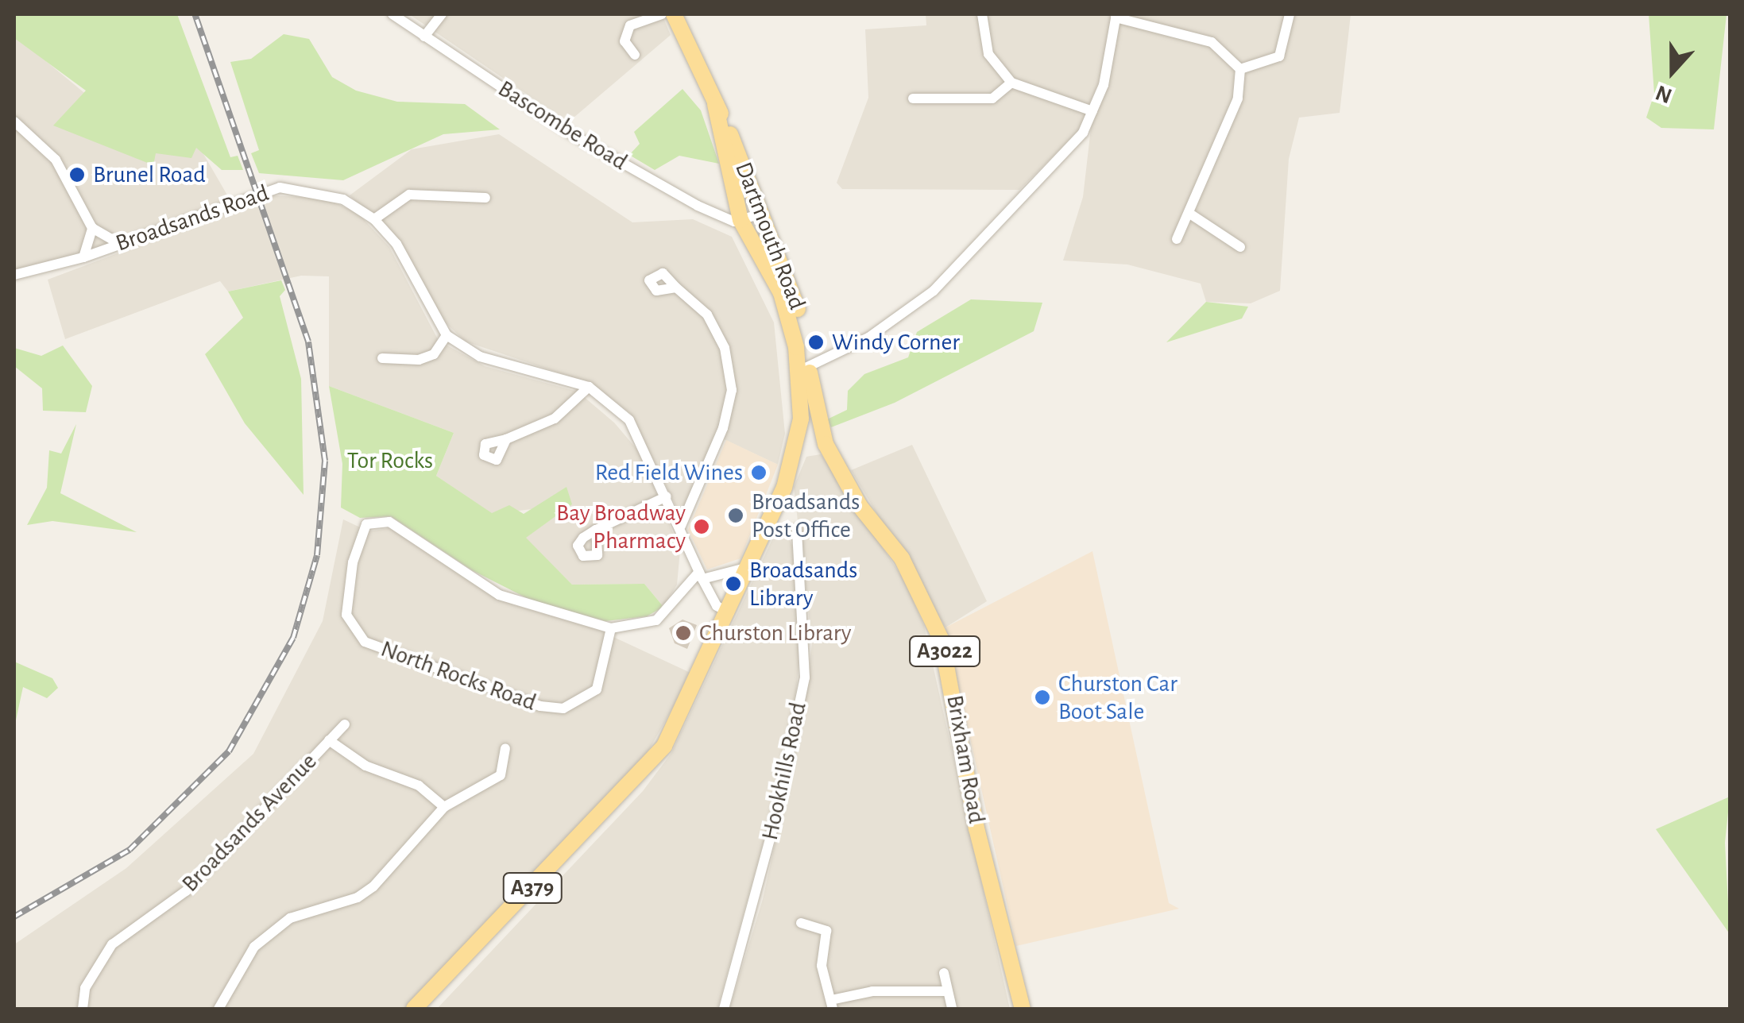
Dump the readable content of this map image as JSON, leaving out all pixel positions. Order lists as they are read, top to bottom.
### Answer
{
  "streets": {
    "main road": [
      "Dartmouth Road",
      "A3022",
      "Brixham Road",
      "A379"
    ],
    "street": [
      "Bascombe Road",
      "Broadsands Road",
      "North Rocks Road",
      "Hookhills Road",
      "Broadsands Avenue"
    ]
  },
  "crossings": [
    ["Bascombe Road", "Dartmouth Road"],
    ["Broadsands Road", "North Rocks Road"],
    ["Broadsands Road", "A379"],
    ["Dartmouth Road", "Brixham Road"]
  ],
  "parks": ["Tor Rocks"],
  "places": [
    "Brunel Road",
    "Windy Corner",
    "Red Field Wines",
    "Broadsands Post Office",
    "Bay Broadway Pharmacy",
    "Broadsands Library",
    "Churston Library",
    "Churston Car Boot Sale"
  ],
  "north": "bottom"
}
